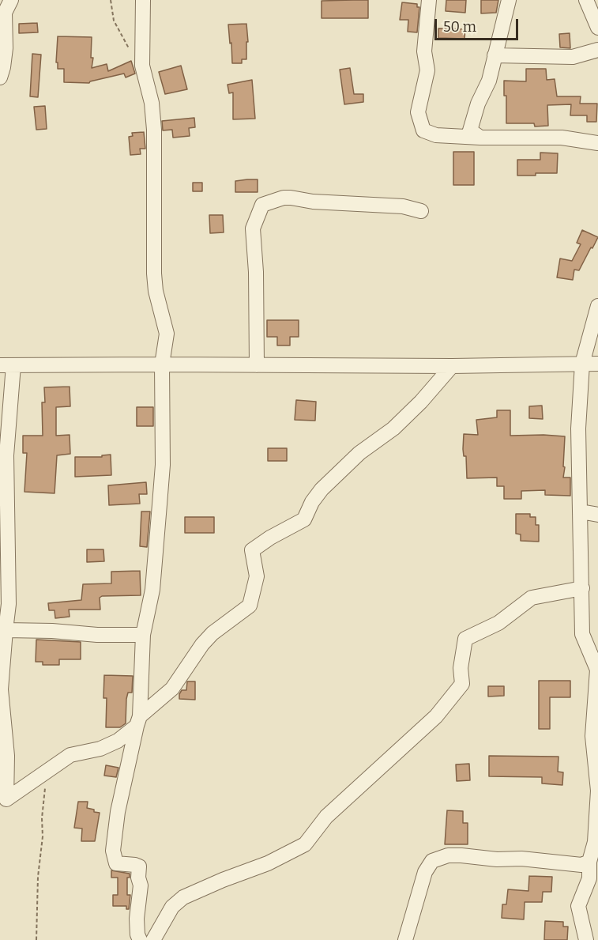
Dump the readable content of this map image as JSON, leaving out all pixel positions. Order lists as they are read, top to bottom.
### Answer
{
  "scale_bar": "50 m"
}
